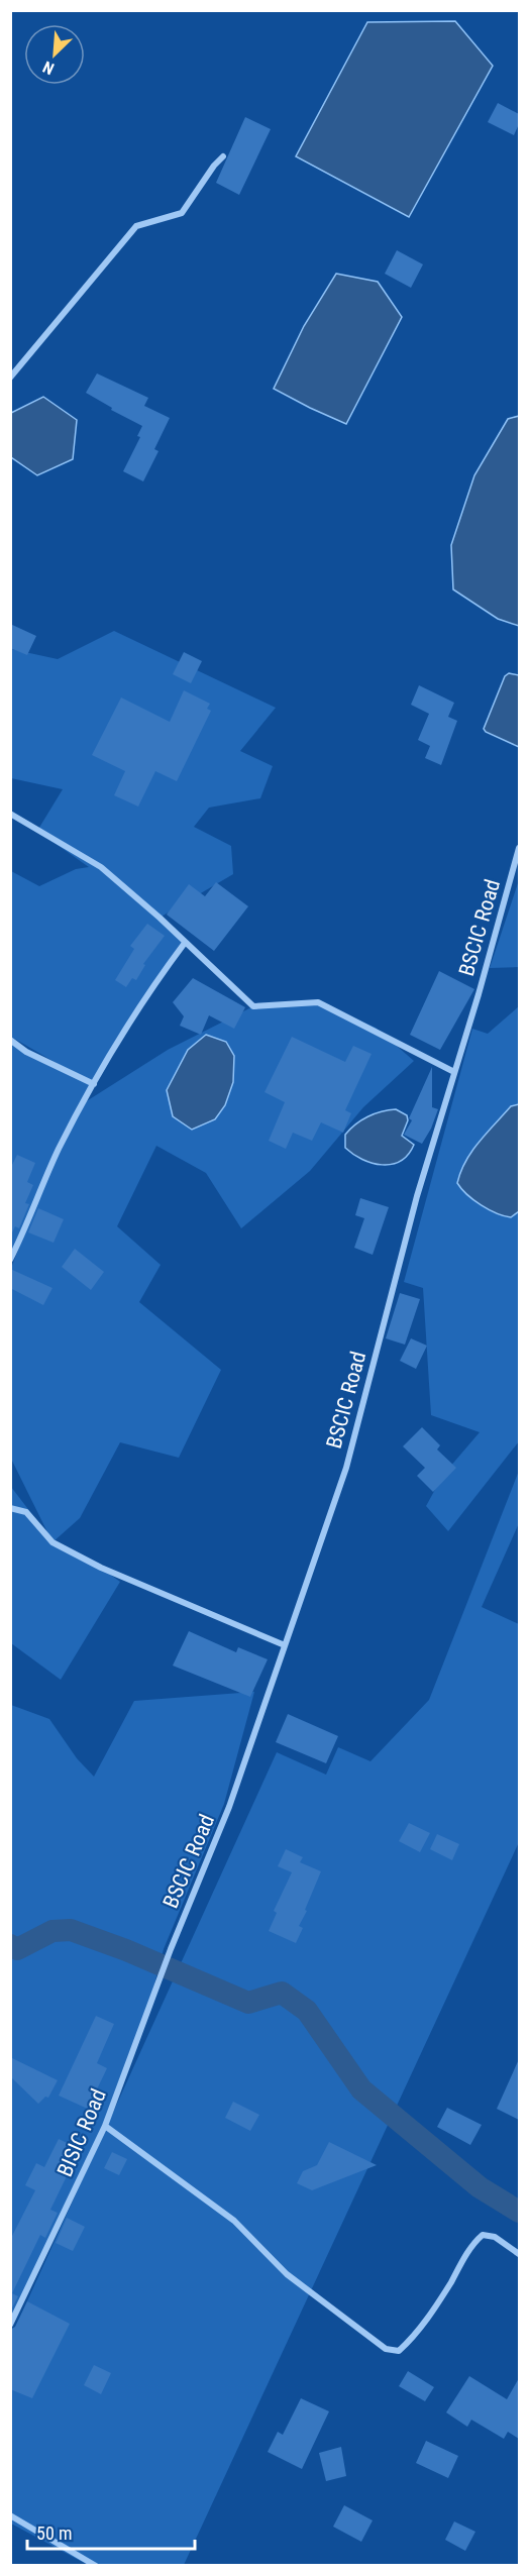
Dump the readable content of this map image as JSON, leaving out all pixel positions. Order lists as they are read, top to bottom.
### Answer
{
  "streets": {
    "street": ["BSCIC Road", "BISIC Road"]
  },
  "crossings": [
    ["BSCIC Road", "BISIC Road"]
  ],
  "scale_bar": "50 m",
  "north": "bottom left"
}
